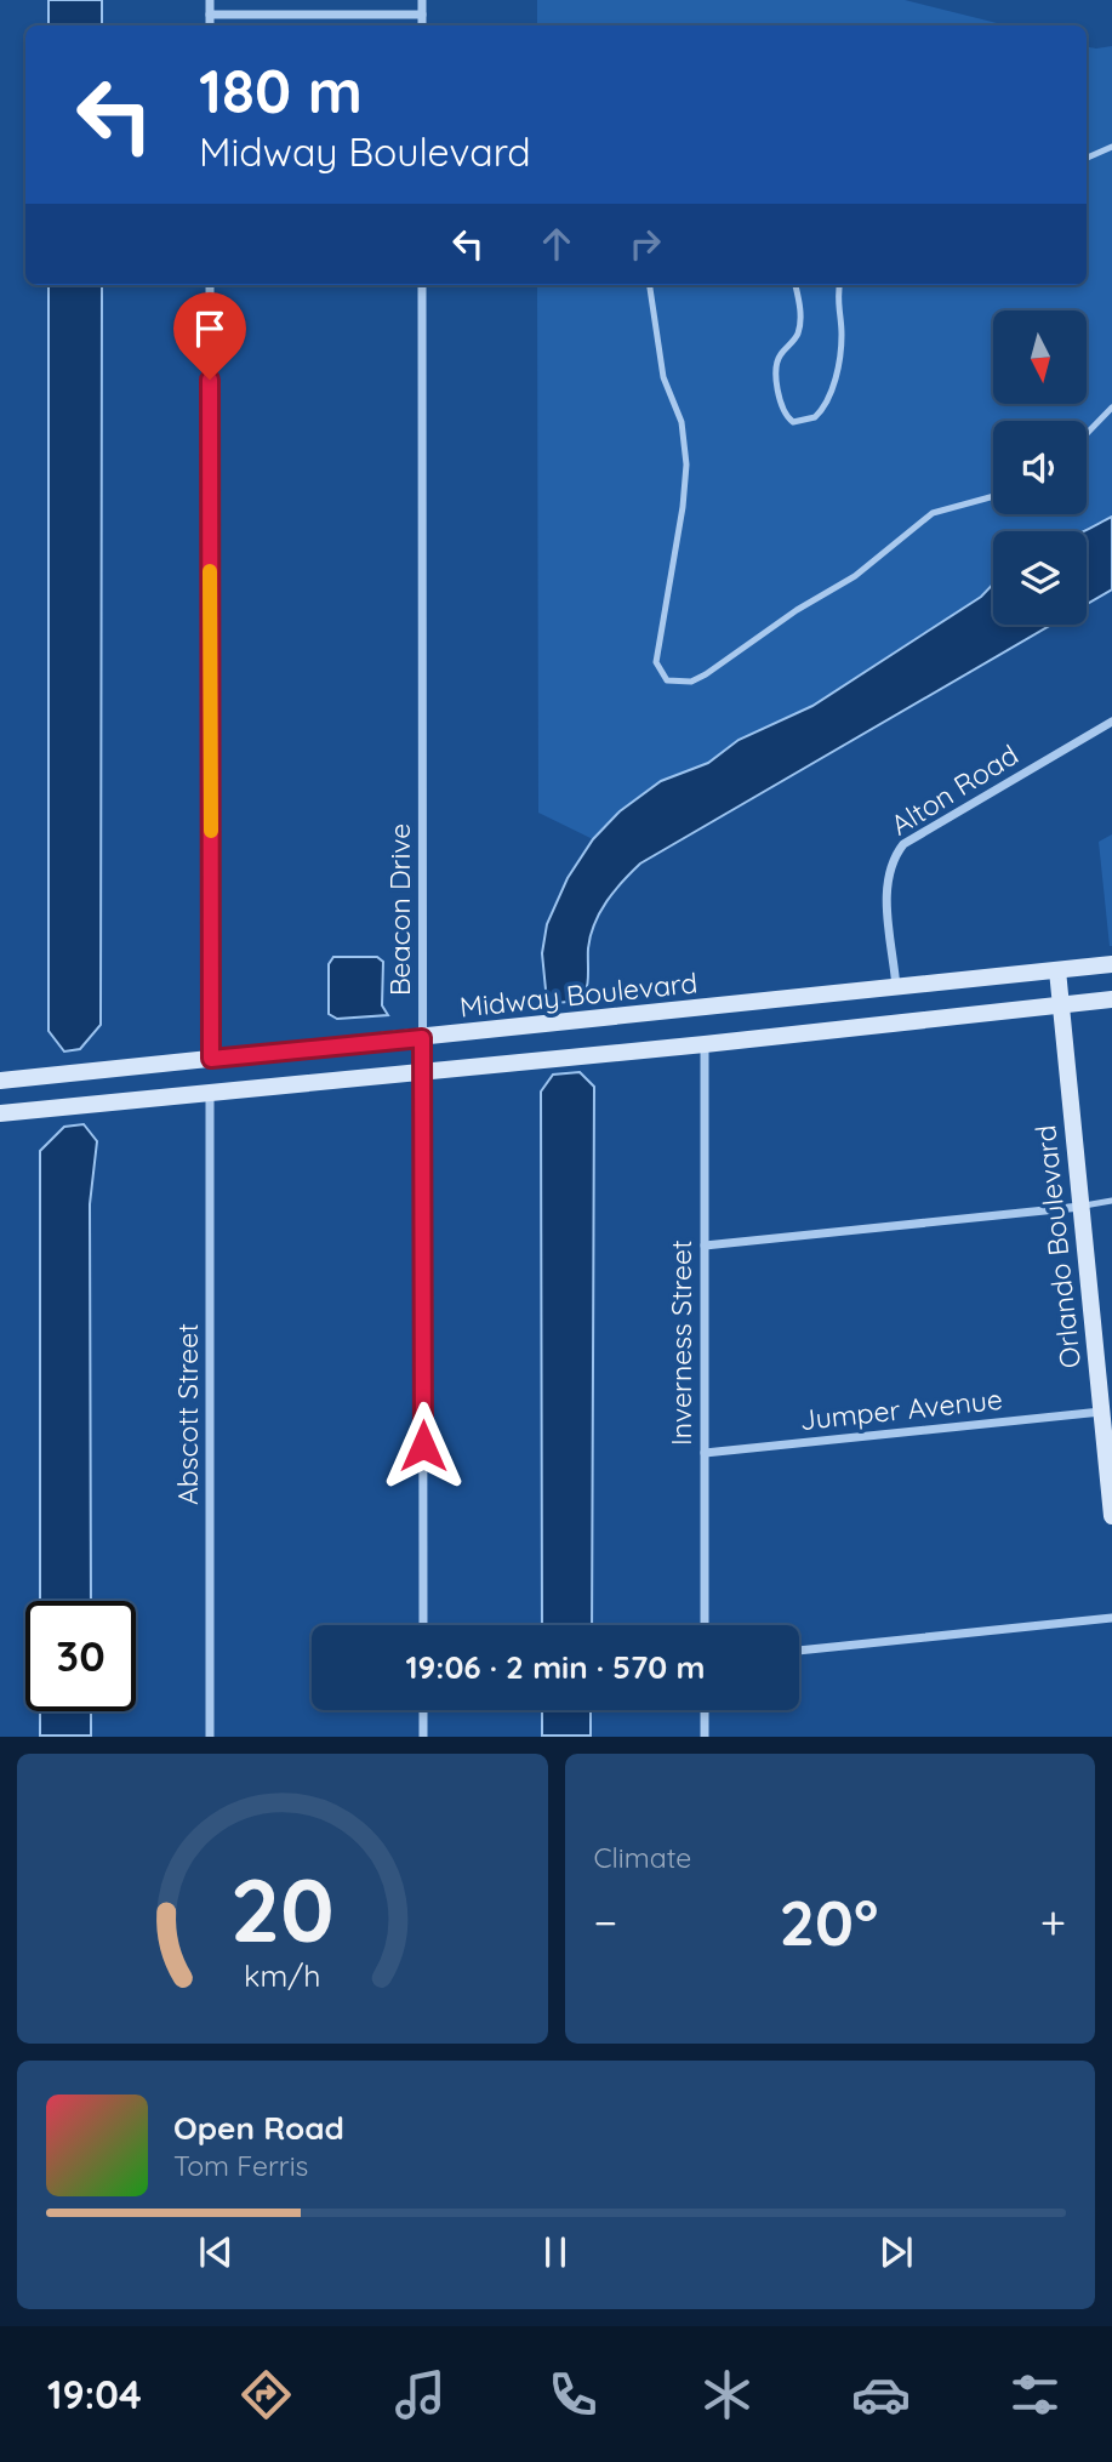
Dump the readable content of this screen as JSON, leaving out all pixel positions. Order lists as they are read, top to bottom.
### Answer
{
  "streets": {
    "street": [
      "Alton Road",
      "Beacon Drive",
      "Midway Boulevard",
      "Orlando Boulevard",
      "Inverness Street",
      "Jumper Avenue",
      "Abscott Street"
    ]
  },
  "crossings": [
    ["Alton Road", "Midway Boulevard"],
    ["Beacon Drive", "Midway Boulevard"],
    ["Midway Boulevard", "Orlando Boulevard"],
    ["Orlando Boulevard", "Jumper Avenue"],
    ["Inverness Street", "Jumper Avenue"]
  ],
  "north": "bottom",
  "page": {
    "turn": ["180 m", "Midway Boulevard"],
    "limit": "30",
    "trip": "19:06 · 2 min · 570 m",
    "tile": "Climate",
    "heat": ["−", "20°", "+"],
    "song": ["Open Road", "Tom Ferris"],
    "tabs": "19:04",
    "gauge": ["20", "km/h"]
  }
}
